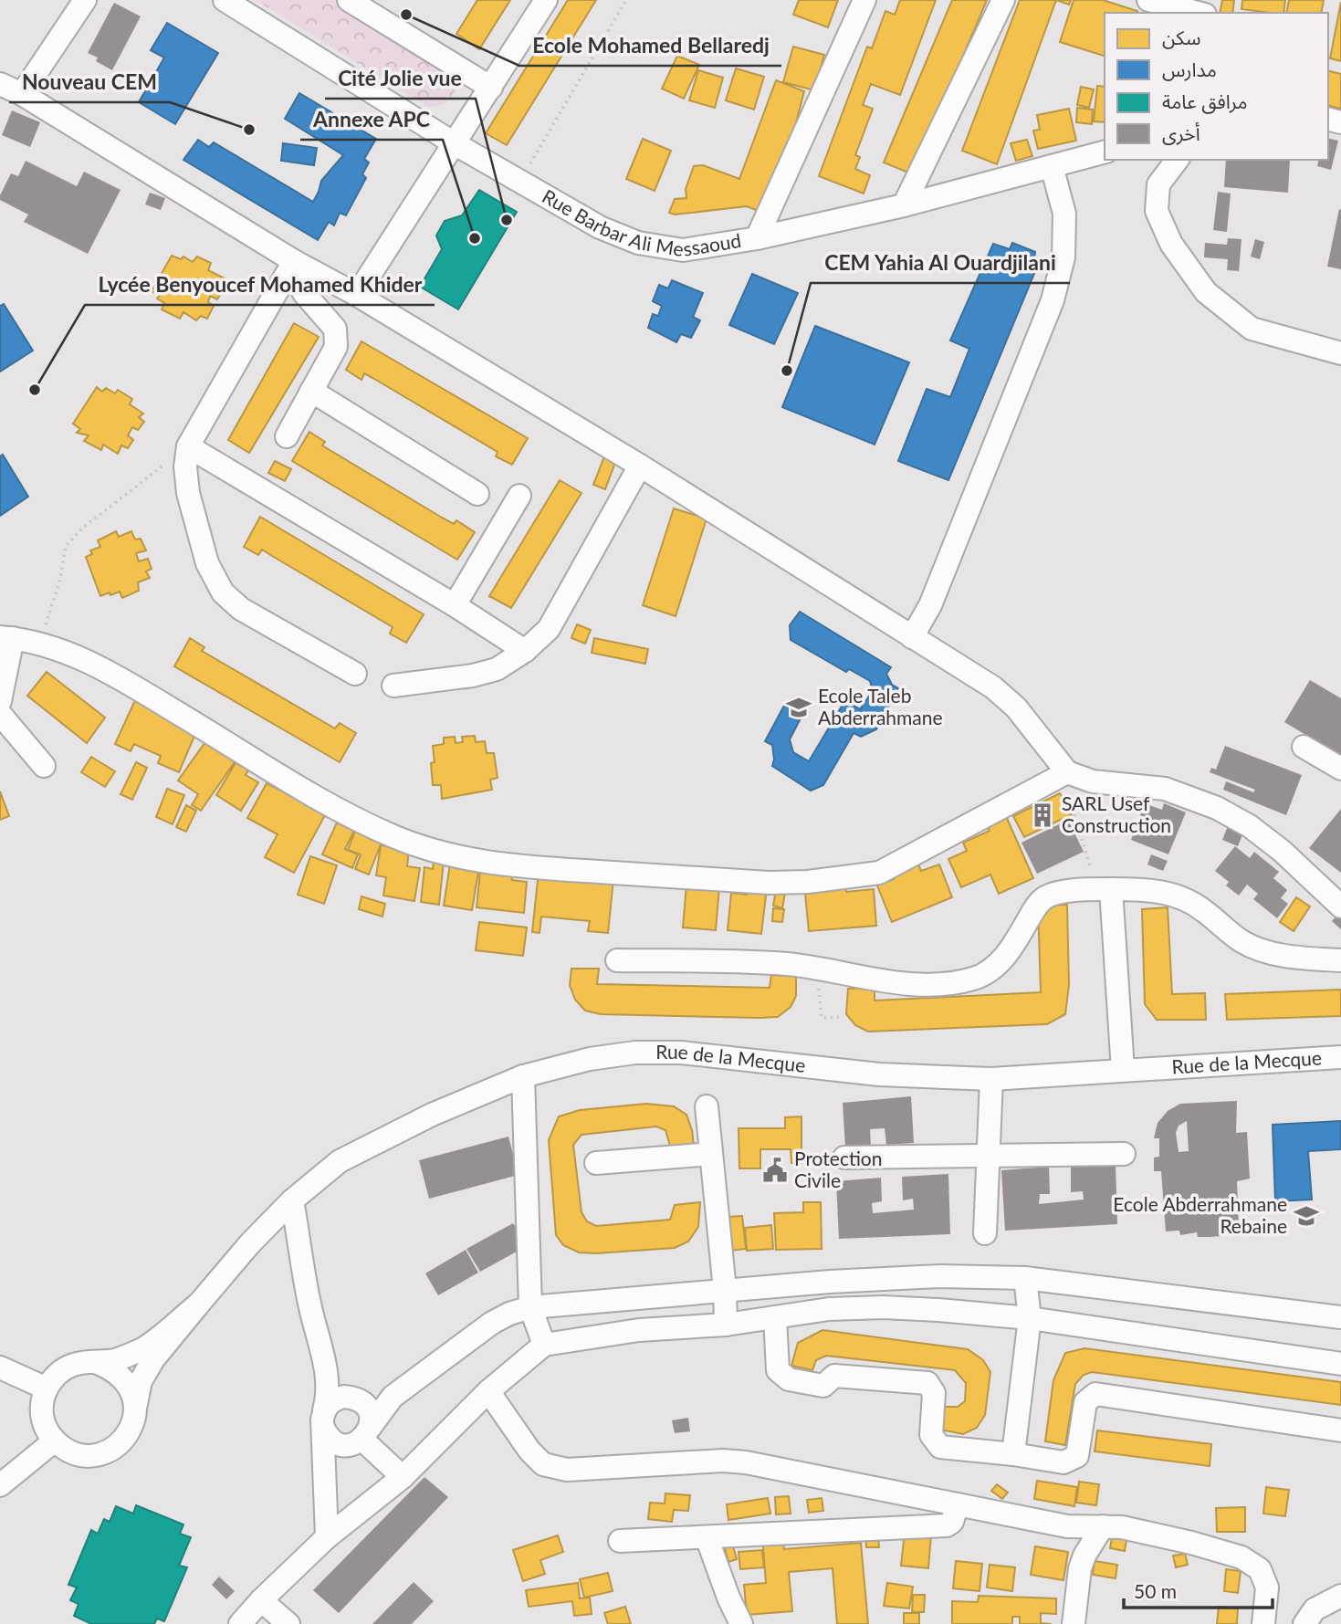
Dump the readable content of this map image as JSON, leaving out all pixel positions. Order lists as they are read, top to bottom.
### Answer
{
  "streets": {
    "street": ["Rue Barbar Ali Messaoud", "Rue de la Mecque"]
  },
  "places": {
    "other": [
      "Ecole Mohamed Bellaredj",
      "Nouveau CEM",
      "Cité Jolie vue",
      "Annexe APC",
      "CEM Yahia Al Ouardjilani",
      "Lycée Benyoucef Mohamed Khider"
    ],
    "school or university": ["Ecole Taleb Abderrahmane", "Ecole Abderrahmane Rebaine"],
    "building": ["SARL Usef Construction"],
    "public building": ["Protection Civile"]
  },
  "legend": [
    "سكن",
    "مدارس",
    "مرافق عامة",
    "أخرى"
  ],
  "scale_bar": "50 m"
}
